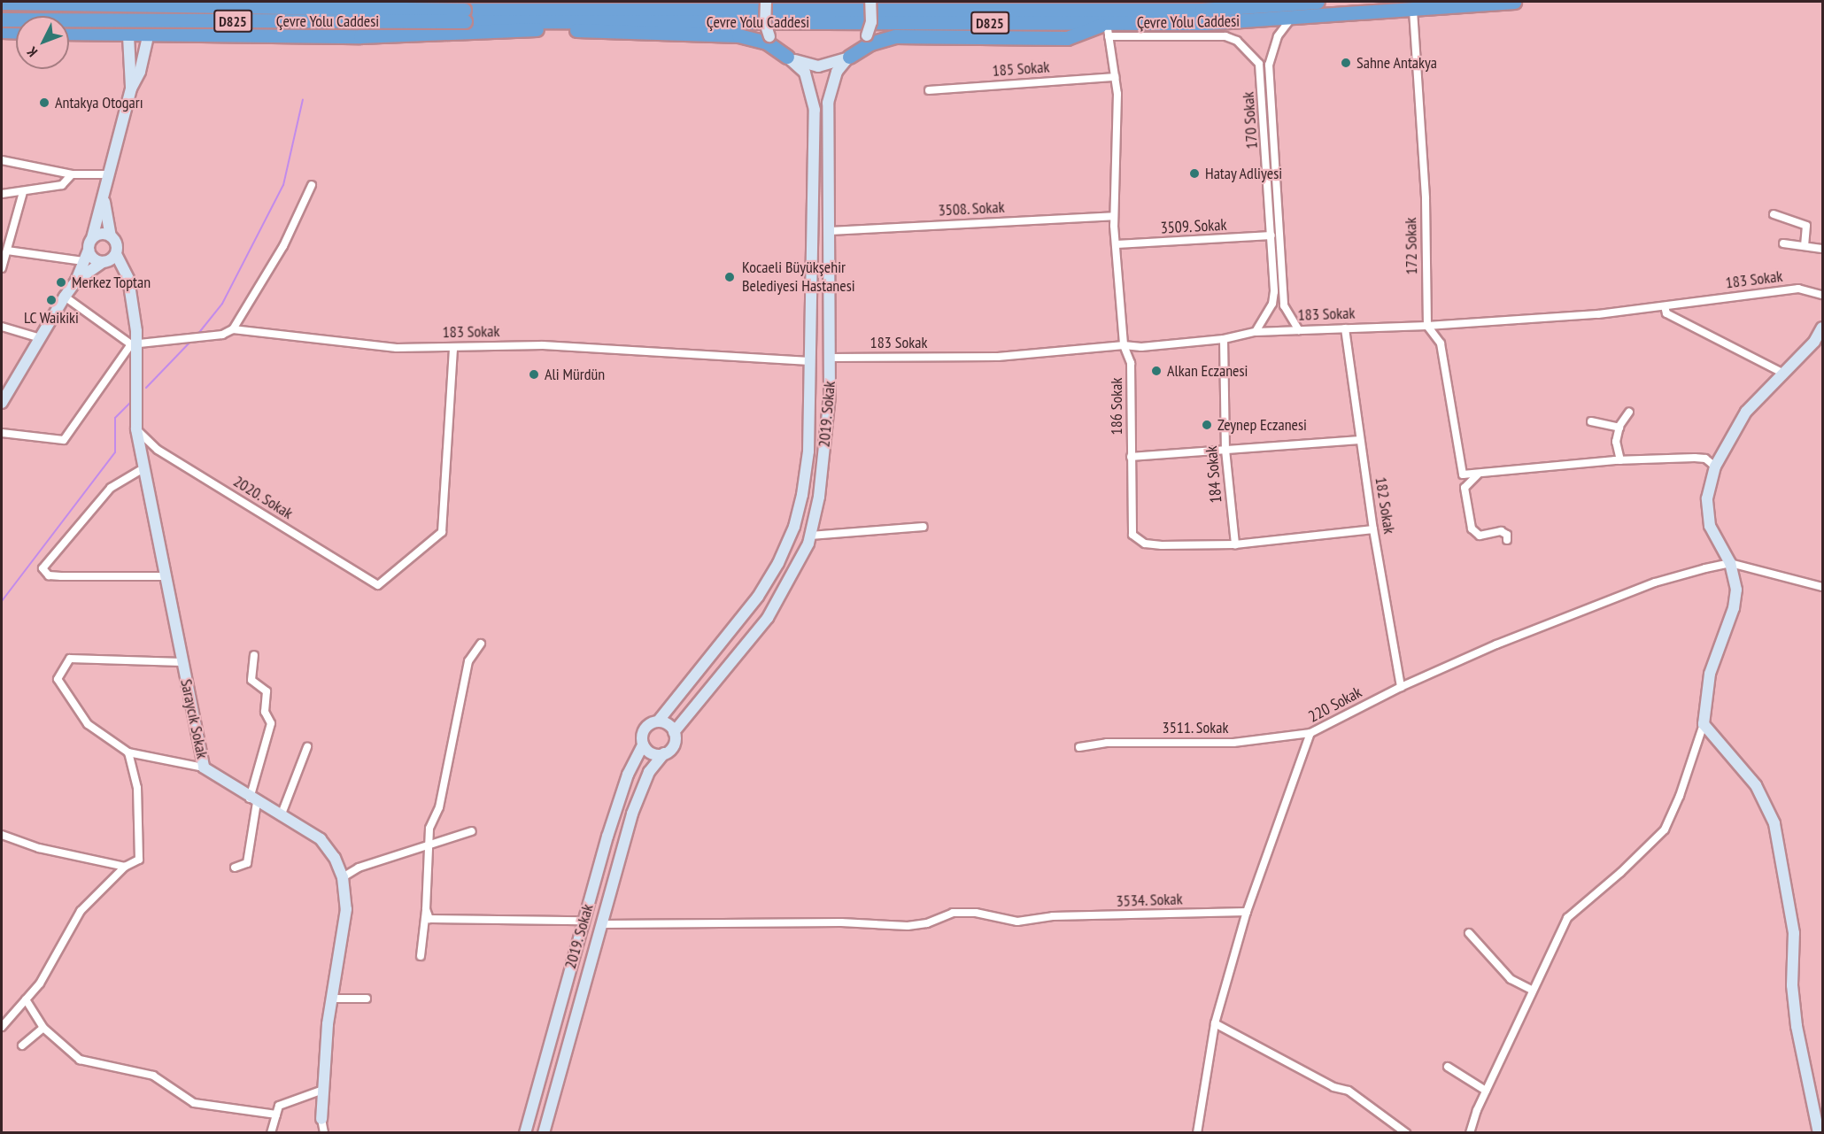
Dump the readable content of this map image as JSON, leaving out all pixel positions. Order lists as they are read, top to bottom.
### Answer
{
  "streets": {
    "highway": ["D825", "Çevre Yolu Caddesi"],
    "street": [
      "185 Sokak",
      "170 Sokak",
      "3508. Sokak",
      "3509. Sokak",
      "172 Sokak",
      "183 Sokak",
      "186 Sokak",
      "2019. Sokak",
      "184 Sokak",
      "2020. Sokak",
      "182 Sokak",
      "220 Sokak",
      "Saraycık Sokak",
      "3511. Sokak",
      "3534. Sokak"
    ]
  },
  "crossings": [
    ["Çevre Yolu Caddesi", "170 Sokak"],
    ["Çevre Yolu Caddesi", "172 Sokak"],
    ["Çevre Yolu Caddesi", "186 Sokak"],
    ["185 Sokak", "186 Sokak"],
    ["170 Sokak", "3509. Sokak"],
    ["170 Sokak", "183 Sokak"],
    ["170 Sokak", "186 Sokak"],
    ["3508. Sokak", "186 Sokak"],
    ["3508. Sokak", "2019. Sokak"],
    ["3509. Sokak", "186 Sokak"],
    ["172 Sokak", "183 Sokak"],
    ["183 Sokak", "186 Sokak"],
    ["183 Sokak", "2019. Sokak"],
    ["183 Sokak", "184 Sokak"],
    ["183 Sokak", "2020. Sokak"],
    ["183 Sokak", "182 Sokak"],
    ["183 Sokak", "Saraycık Sokak"],
    ["186 Sokak", "184 Sokak"],
    ["186 Sokak", "182 Sokak"],
    ["2019. Sokak", "3534. Sokak"],
    ["2020. Sokak", "Saraycık Sokak"],
    ["182 Sokak", "220 Sokak"],
    ["220 Sokak", "3511. Sokak"],
    ["220 Sokak", "3534. Sokak"]
  ],
  "places": [
    "Sahne Antakya",
    "Antakya Otogarı",
    "Hatay Adliyesi",
    "Kocaeli Büyükşehir Belediyesi Hastanesi",
    "Merkez Toptan",
    "LC Waikiki",
    "Alkan Eczanesi",
    "Ali Mürdün",
    "Zeynep Eczanesi"
  ],
  "north": "bottom left"
}
